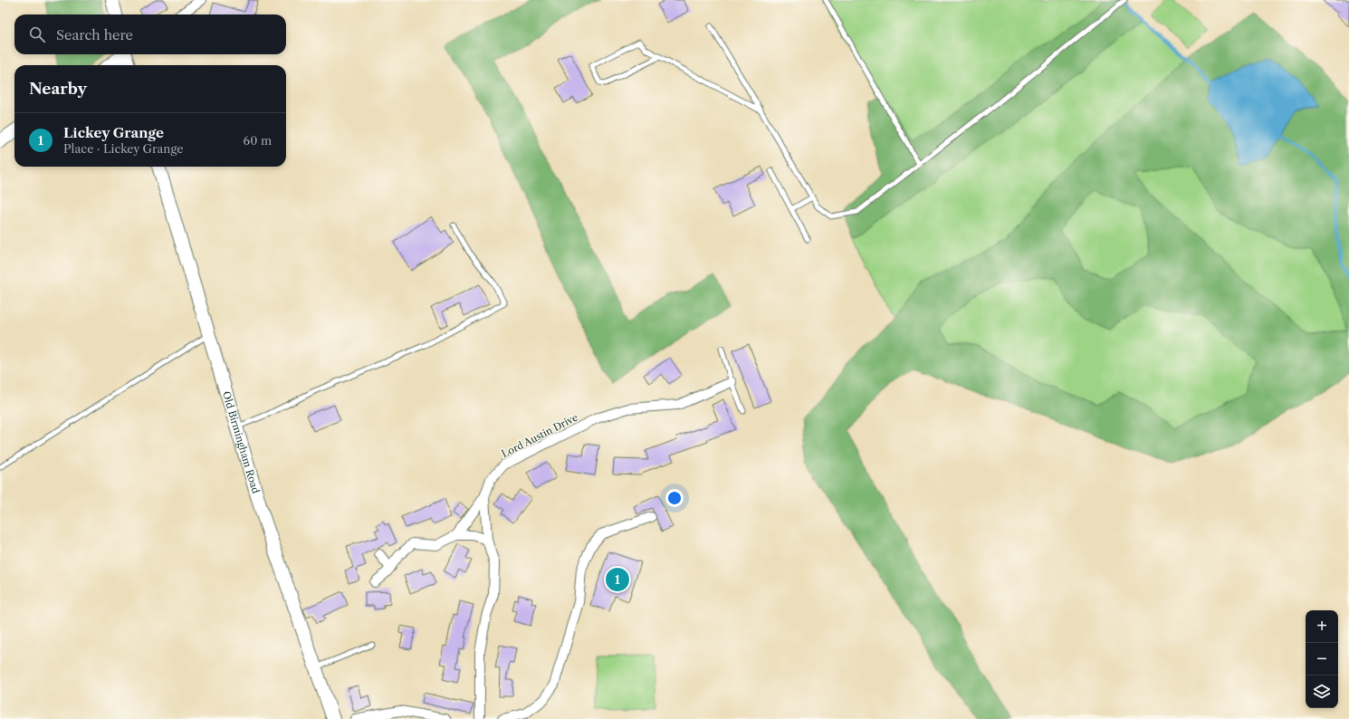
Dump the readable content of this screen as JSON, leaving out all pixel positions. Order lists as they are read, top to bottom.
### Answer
{
  "streets": {
    "main road": ["Old Birmingham Road"],
    "street": ["Lord Austin Drive"]
  },
  "page": {
    "search": "Search here",
    "heading": "Nearby",
    "list": [
      {
        "mark": "1",
        "name": "Lickey Grange",
        "note": "Place · Lickey Grange",
        "value": "60 m"
      }
    ],
    "pins": "1",
    "map_buttons": ["+", "−"]
  }
}
